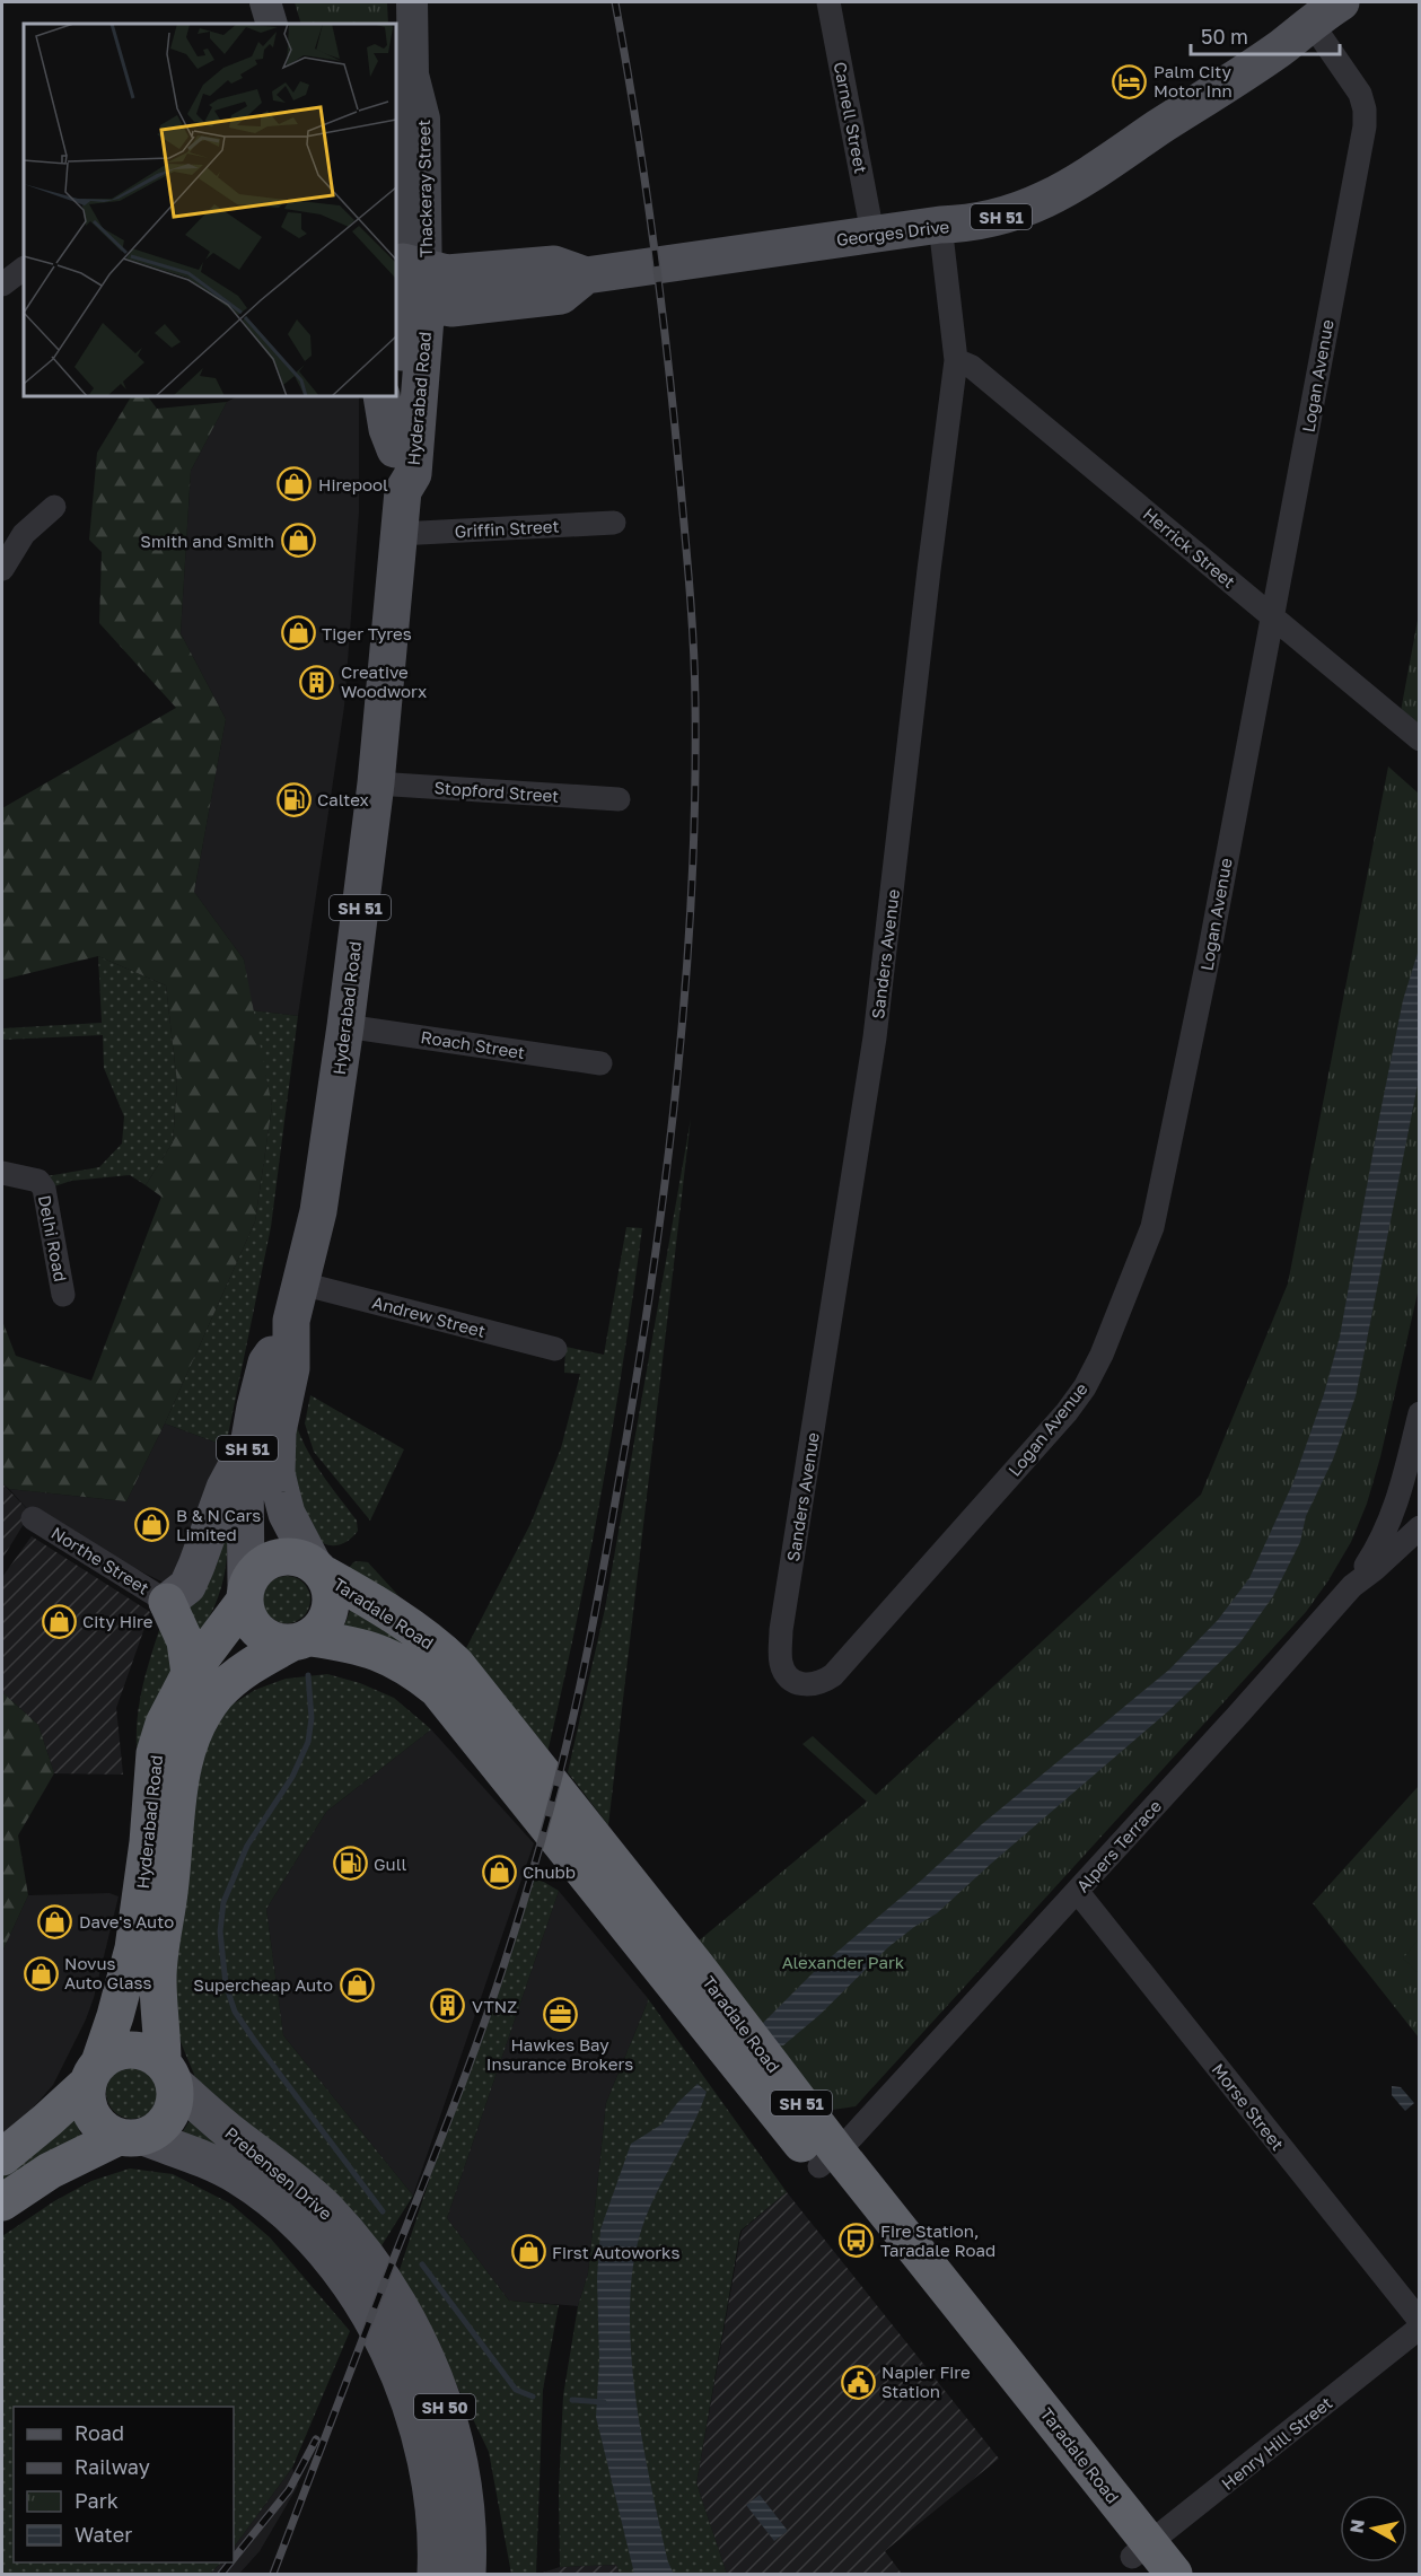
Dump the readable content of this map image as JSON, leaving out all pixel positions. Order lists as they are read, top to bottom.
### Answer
{
  "streets": {
    "highway": [
      "SH 51",
      "Hyderabad Road",
      "Taradale Road",
      "SH 50"
    ],
    "main road": ["Thackeray Street", "Georges Drive", "Prebensen Drive"],
    "street": [
      "Carnell Street",
      "Logan Avenue",
      "Griffin Street",
      "Herrick Street",
      "Stopford Street",
      "Sanders Avenue",
      "Roach Street",
      "Delhi Road",
      "Andrew Street",
      "Northe Street",
      "Alpers Terrace",
      "Morse Street",
      "Henry Hill Street"
    ]
  },
  "crossings": [
    ["Carnell Street", "Georges Drive"],
    ["Thackeray Street", "Georges Drive"],
    ["Thackeray Street", "Hyderabad Road"],
    ["SH 51", "Hyderabad Road"],
    ["SH 51", "Taradale Road"],
    ["Georges Drive", "Logan Avenue"],
    ["Georges Drive", "Hyderabad Road"],
    ["Georges Drive", "Sanders Avenue"],
    ["Logan Avenue", "Herrick Street"],
    ["Logan Avenue", "Sanders Avenue"],
    ["Hyderabad Road", "Griffin Street"],
    ["Hyderabad Road", "Stopford Street"],
    ["Hyderabad Road", "Roach Street"],
    ["Hyderabad Road", "Andrew Street"],
    ["Hyderabad Road", "Taradale Road"],
    ["Hyderabad Road", "Prebensen Drive"],
    ["Hyderabad Road", "SH 50"],
    ["Herrick Street", "Sanders Avenue"],
    ["Taradale Road", "Alpers Terrace"],
    ["Taradale Road", "Henry Hill Street"],
    ["Alpers Terrace", "Morse Street"],
    ["Prebensen Drive", "SH 50"]
  ],
  "parks": ["Alexander Park"],
  "places": {
    "hotel": ["Palm City Motor Inn"],
    "shop": [
      "Hirepool",
      "Smith and Smith",
      "Tiger Tyres",
      "B & N Cars Limited",
      "City Hire",
      "Chubb",
      "Dave's Auto",
      "Novus Auto Glass",
      "Supercheap Auto",
      "First Autoworks"
    ],
    "building": ["Creative Woodworx", "VTNZ"],
    "fuel station": ["Caltex", "Gull"],
    "office": ["Hawkes Bay Insurance Brokers"],
    "bus stop": ["Fire Station, Taradale Road"],
    "public building": ["Napier Fire Station"]
  },
  "legend": [
    "Road",
    "Railway",
    "Park",
    "Water"
  ],
  "scale_bar": "50 m",
  "north": "left"
}
